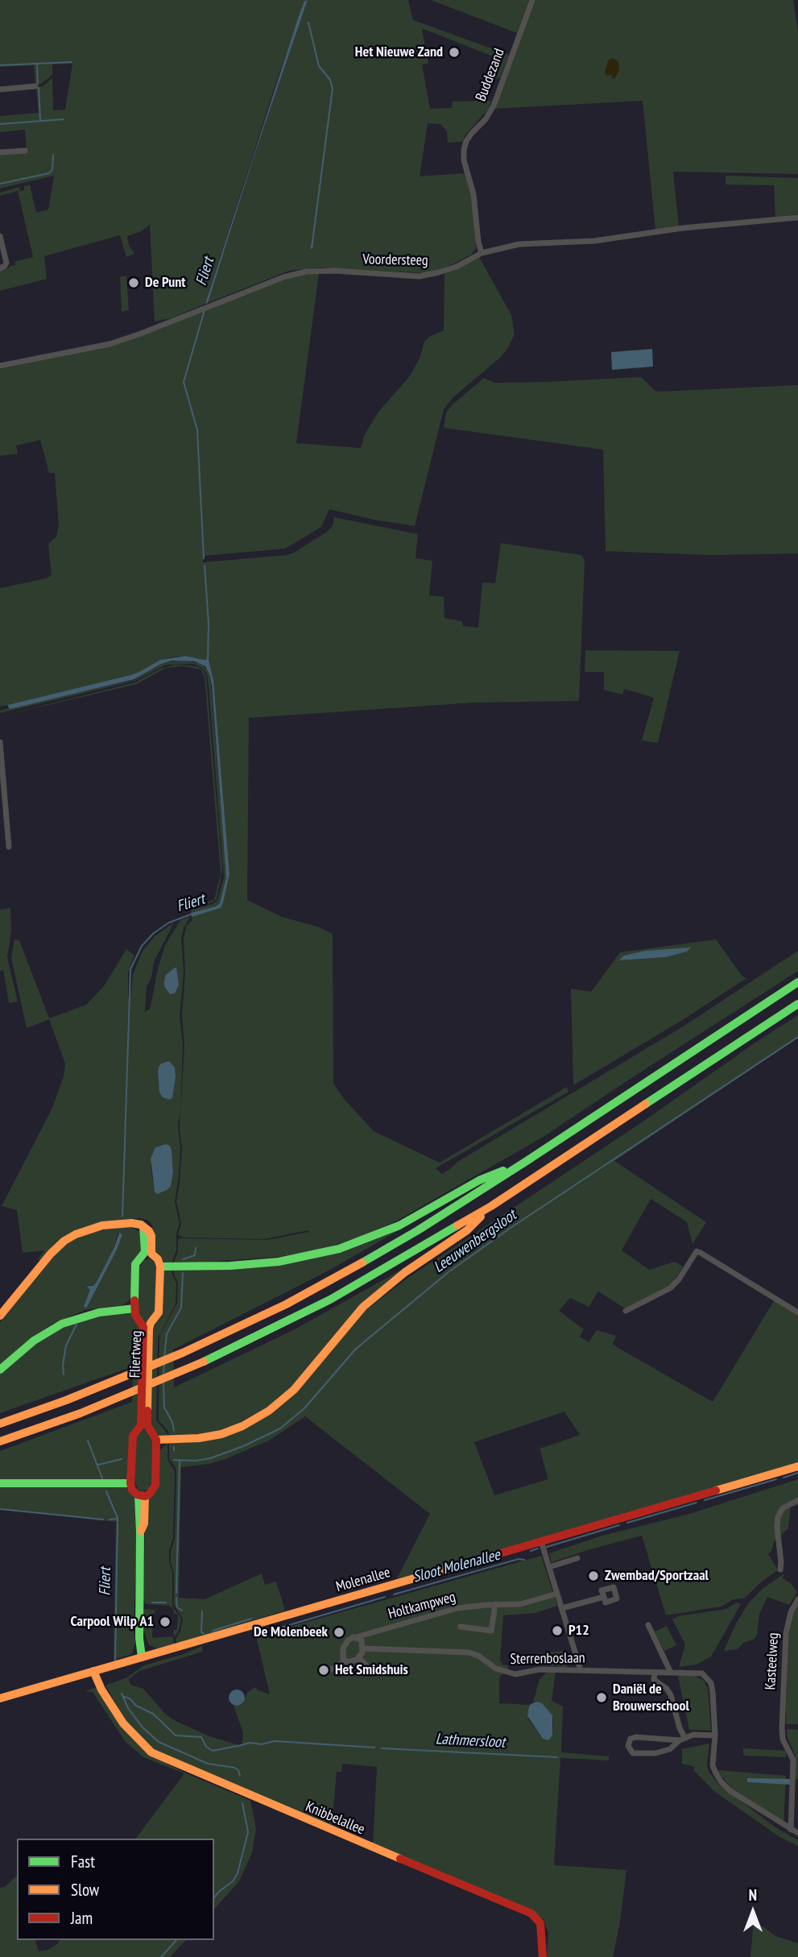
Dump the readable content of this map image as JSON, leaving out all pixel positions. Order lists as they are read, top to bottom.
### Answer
{
  "streets": {
    "main road": ["Fliertweg", "Molenallee", "Knibbelallee"],
    "street": [
      "Buddezand",
      "Voordersteeg",
      "Holtkampweg",
      "Sterrenboslaan",
      "Kasteelweg"
    ]
  },
  "crossings": [
    ["Buddezand", "Voordersteeg"],
    ["Molenallee", "Knibbelallee"],
    ["Holtkampweg", "Sterrenboslaan"]
  ],
  "water": [
    "Fliert",
    "Leeuwenbergsloot",
    "Sloot Molenallee",
    "Lathmersloot"
  ],
  "places": [
    "Het Nieuwe Zand",
    "De Punt",
    "Zwembad/Sportzaal",
    "Carpool Wilp A1",
    "P12",
    "De Molenbeek",
    "Het Smidshuis",
    "Daniël de Brouwerschool"
  ],
  "legend": ["Fast", "Slow", "Jam"],
  "north": "top"
}
